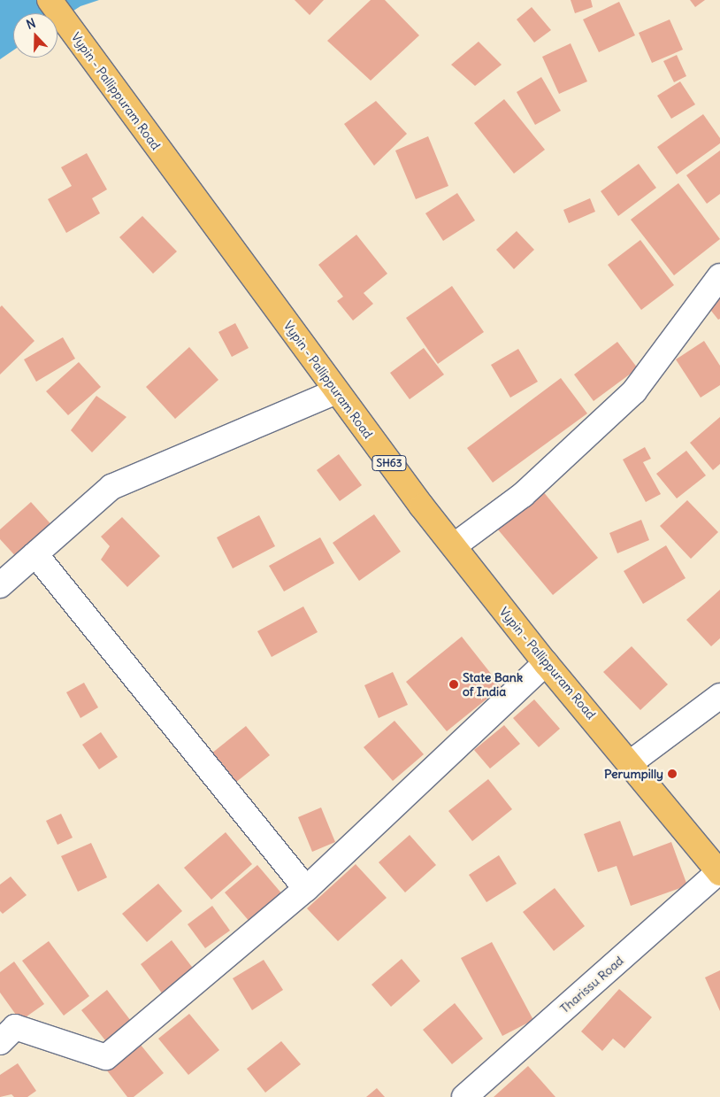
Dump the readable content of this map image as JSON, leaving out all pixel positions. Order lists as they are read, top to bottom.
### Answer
{
  "streets": {
    "main road": ["Vypin - Pallippuram Road", "SH63"],
    "street": ["Tharissu Road"]
  },
  "crossings": [
    ["Vypin - Pallippuram Road", "Tharissu Road"]
  ],
  "places": ["State Bank of India", "Perumpilly"],
  "north": "top"
}
